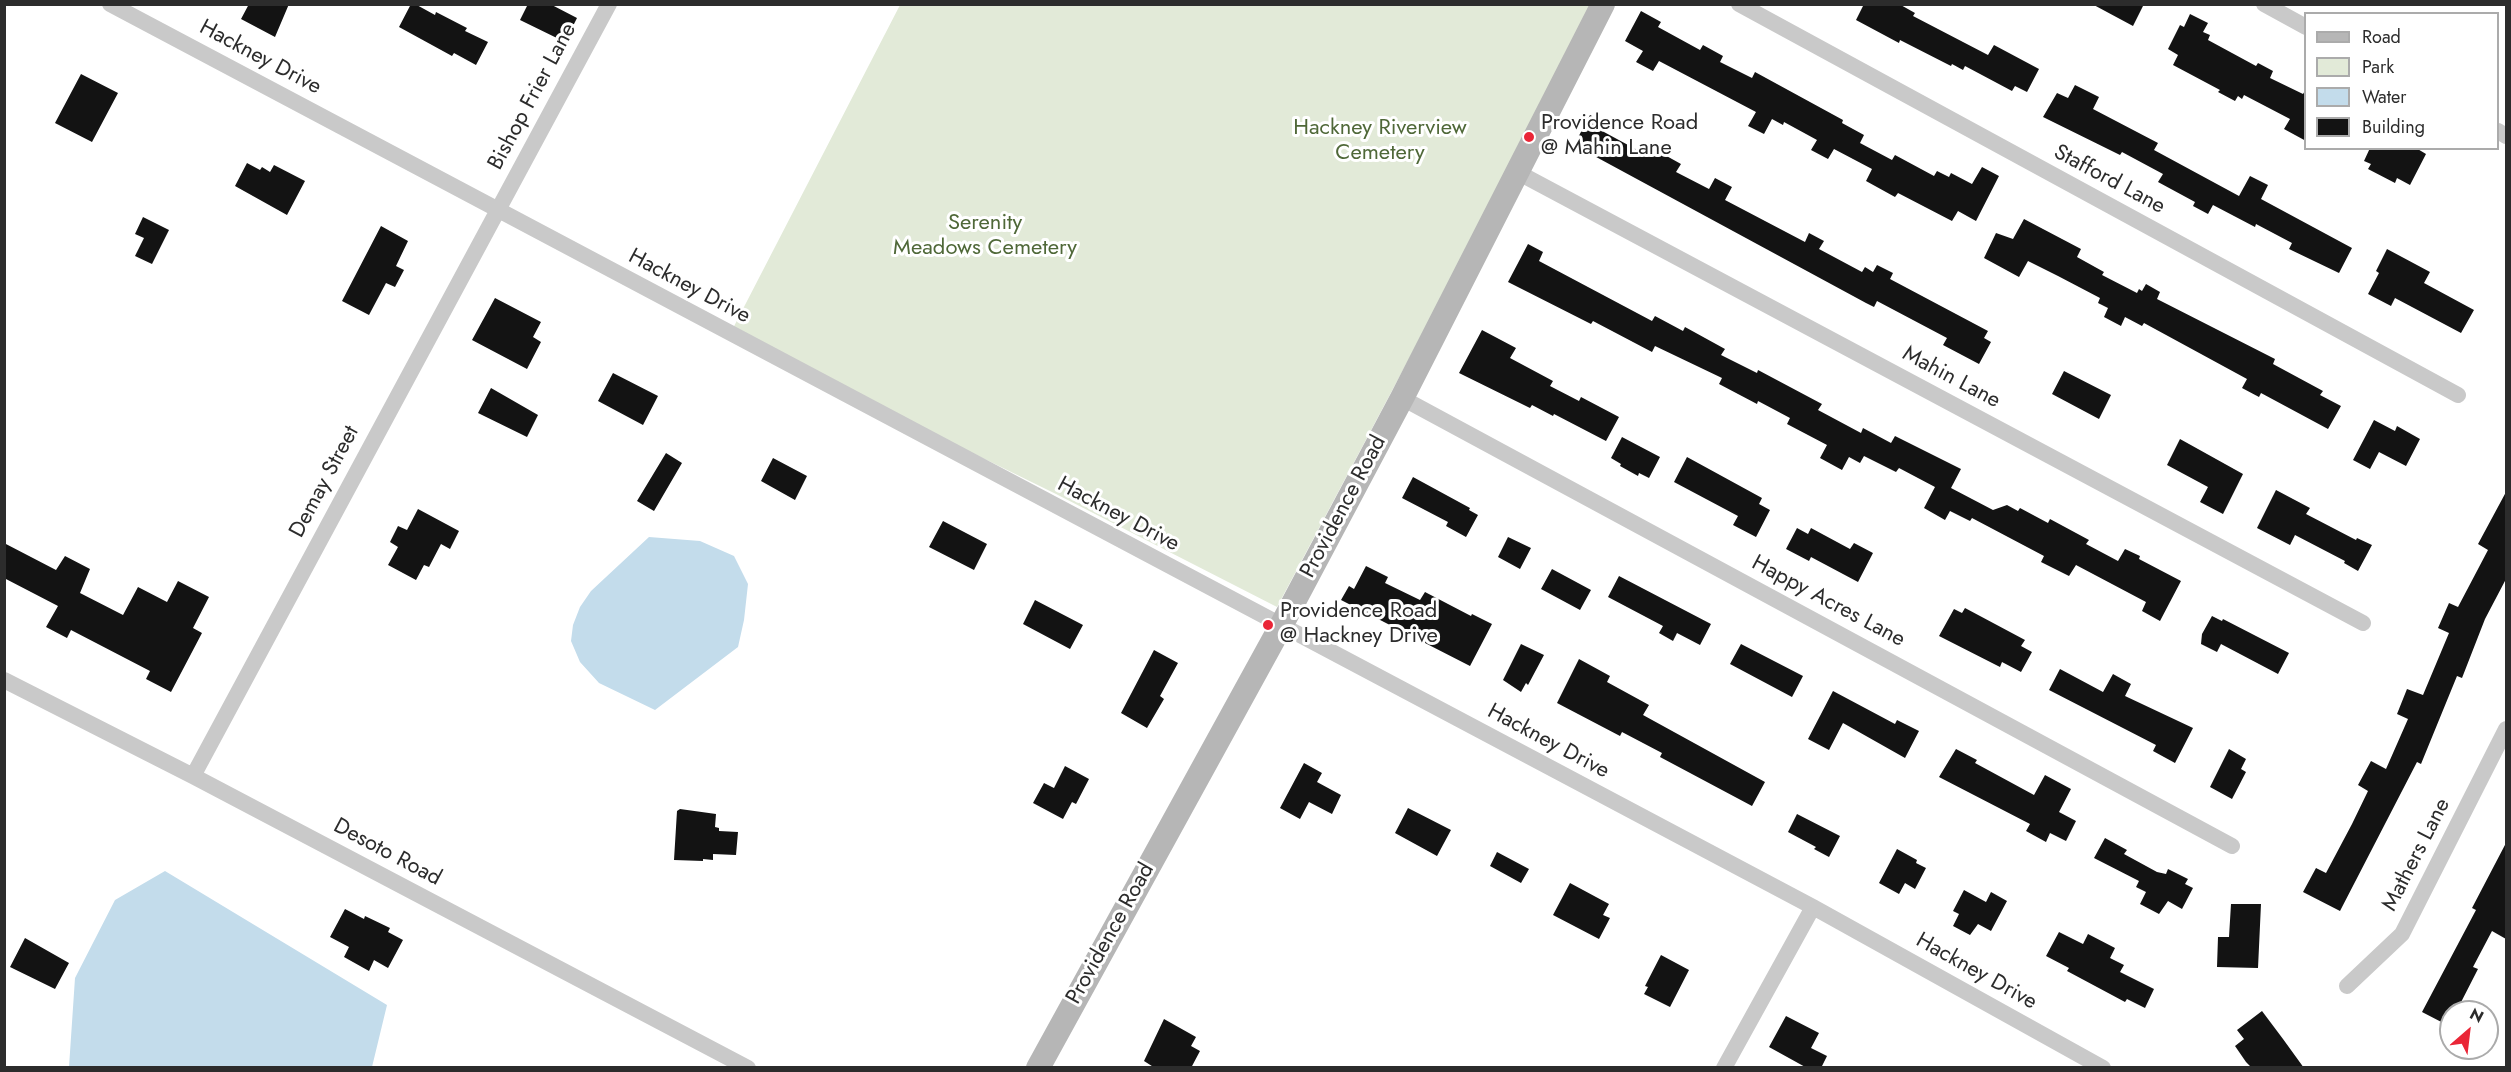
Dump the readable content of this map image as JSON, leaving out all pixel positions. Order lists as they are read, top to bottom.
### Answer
{
  "streets": {
    "street": [
      "Hackney Drive",
      "Bishop Frier Lane",
      "Stafford Lane",
      "Mahin Lane",
      "Demay Street",
      "Providence Road",
      "Happy Acres Lane",
      "Desoto Road",
      "Mathers Lane"
    ]
  },
  "crossings": [
    ["Hackney Drive", "Bishop Frier Lane"],
    ["Hackney Drive", "Demay Street"],
    ["Hackney Drive", "Providence Road"],
    ["Bishop Frier Lane", "Demay Street"],
    ["Mahin Lane", "Providence Road"],
    ["Demay Street", "Desoto Road"],
    ["Providence Road", "Happy Acres Lane"]
  ],
  "parks": ["Hackney Riverview Cemetery", "Serenity Meadows Cemetery"],
  "places": ["Providence Road @ Mahin Lane", "Providence Road @ Hackney Drive"],
  "legend": [
    "Road",
    "Park",
    "Water",
    "Building"
  ],
  "north": "top right"
}
